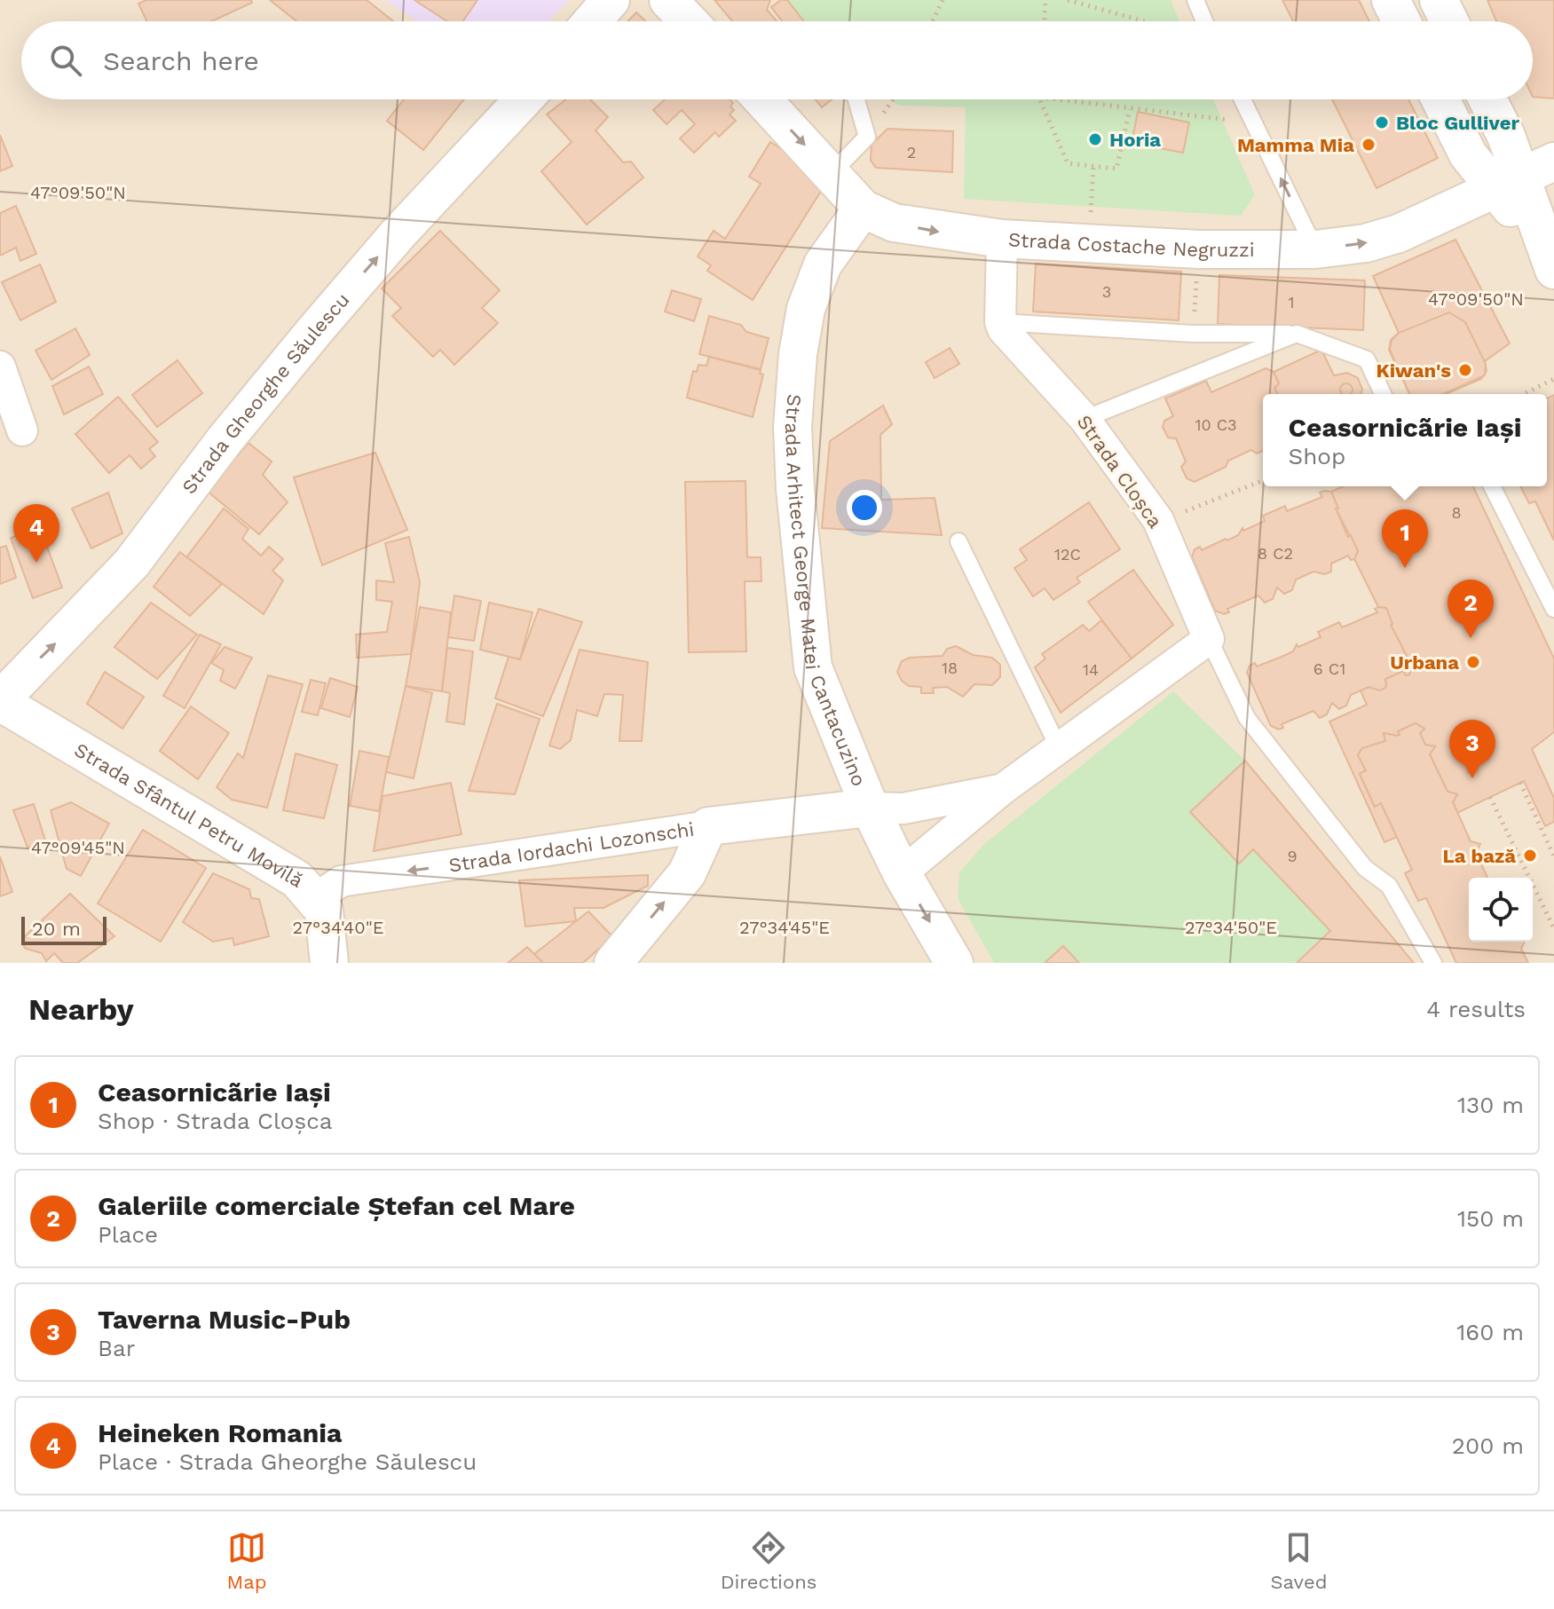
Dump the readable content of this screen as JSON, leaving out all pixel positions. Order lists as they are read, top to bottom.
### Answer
{
  "streets": {
    "street": [
      "Strada Costache Negruzzi",
      "Strada Gheorghe Săulescu",
      "Strada Cloșca",
      "Strada Arhitect George Matei Cantacuzino",
      "Strada Sfântul Petru Movilă",
      "Strada Iordachi Lozonschi"
    ]
  },
  "crossings": [
    ["Strada Costache Negruzzi", "Strada Arhitect George Matei Cantacuzino"],
    ["Strada Gheorghe Săulescu", "Strada Sfântul Petru Movilă"],
    ["Strada Sfântul Petru Movilă", "Strada Iordachi Lozonschi"]
  ],
  "one_way": ["Strada Costache Negruzzi", "Strada Gheorghe Săulescu"],
  "places": [
    "Bloc Gulliver",
    "Horia",
    "Mamma Mia",
    "Kiwan's",
    "Urbana",
    "La bază"
  ],
  "house_numbers": [
    "2",
    "3",
    "1",
    "10 C3",
    "8",
    "8 C2",
    "12C",
    "18",
    "6 C1",
    "14",
    "9"
  ],
  "scale_bar": "20 m",
  "page": {
    "search": "Search here",
    "popup": ["Ceasornicãrie Iași", "Shop"],
    "pins": [
      "4",
      "1",
      "2",
      "3"
    ],
    "scale": "20 m",
    "heading": ["Nearby", "4 results"],
    "list": [
      {
        "mark": "1",
        "name": "Ceasornicãrie Iași",
        "note": "Shop · Strada Cloșca",
        "value": "130 m"
      },
      {
        "mark": "2",
        "name": "Galeriile comerciale Ștefan cel Mare",
        "note": "Place",
        "value": "150 m"
      },
      {
        "mark": "3",
        "name": "Taverna Music-Pub",
        "note": "Bar",
        "value": "160 m"
      },
      {
        "mark": "4",
        "name": "Heineken Romania",
        "note": "Place · Strada Gheorghe Săulescu",
        "value": "200 m"
      }
    ],
    "nav": ["Map", "Directions", "Saved"]
  },
  "coordinates": [
    "47°09'50\"N",
    "47°09'45\"N",
    "27°34'40\"E",
    "27°34'45\"E",
    "27°34'50\"E"
  ]
}
